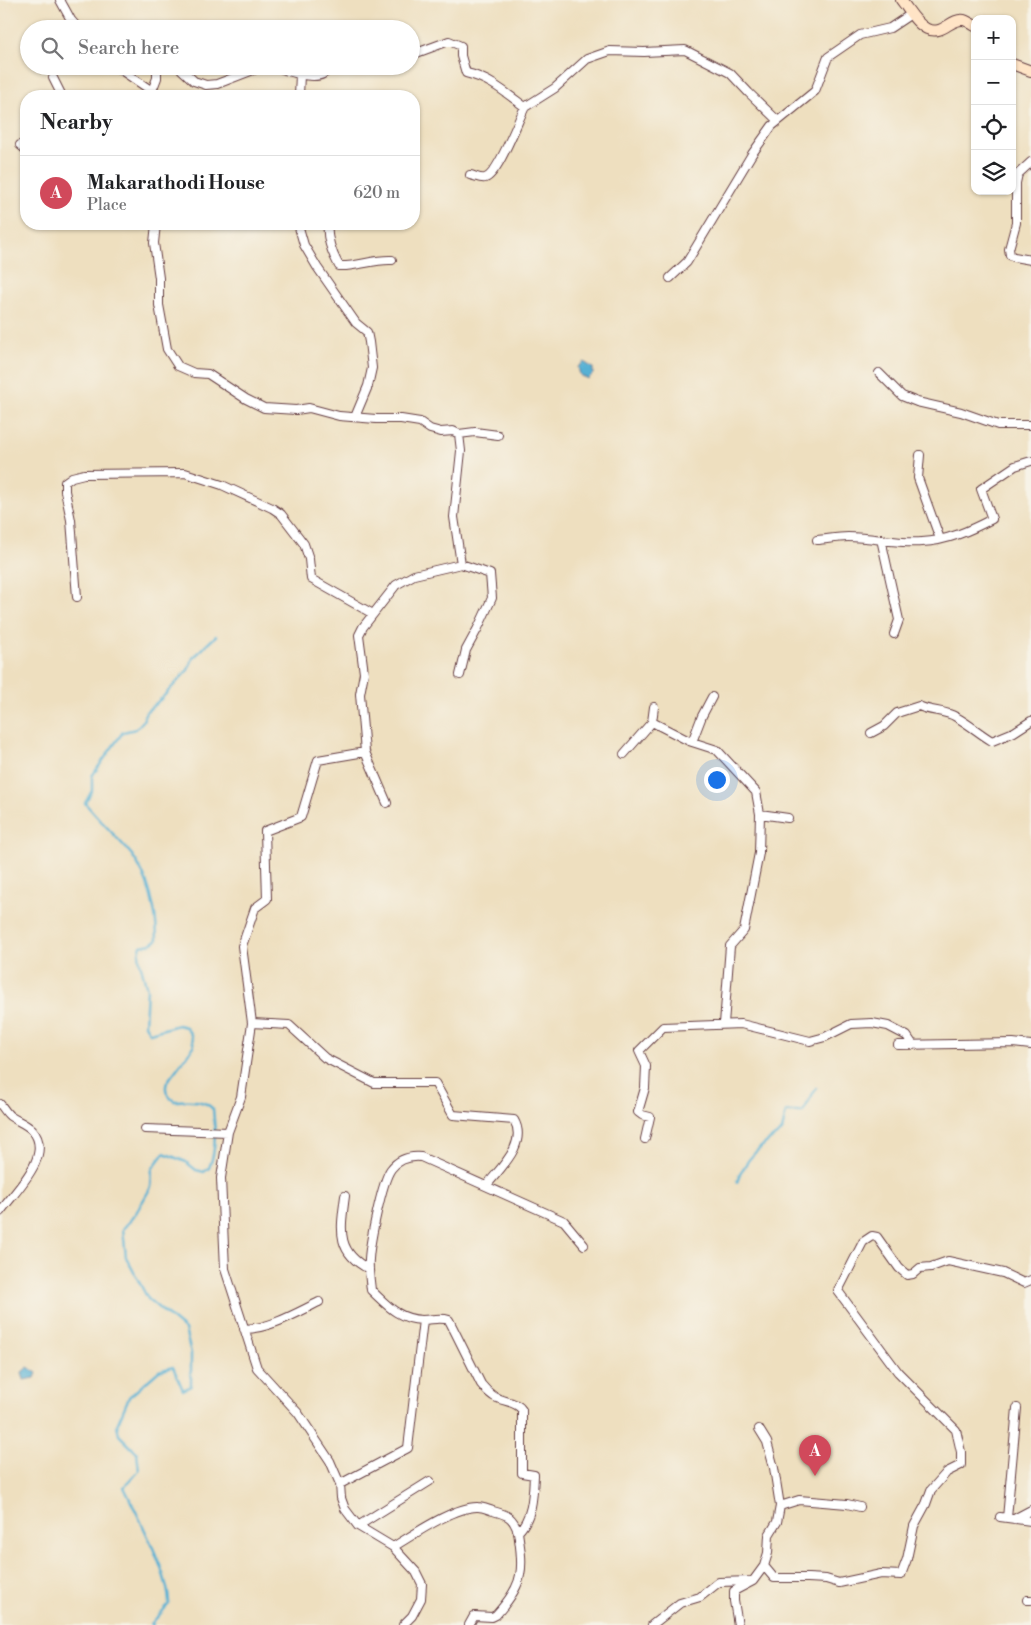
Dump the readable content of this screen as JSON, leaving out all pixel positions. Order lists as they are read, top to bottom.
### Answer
{
  "page": {
    "map_buttons": ["+", "−"],
    "search": "Search here",
    "heading": "Nearby",
    "list": [
      {
        "mark": "A",
        "name": "Makarathodi House",
        "note": "Place",
        "value": "620 m"
      }
    ],
    "pins": "A"
  }
}
